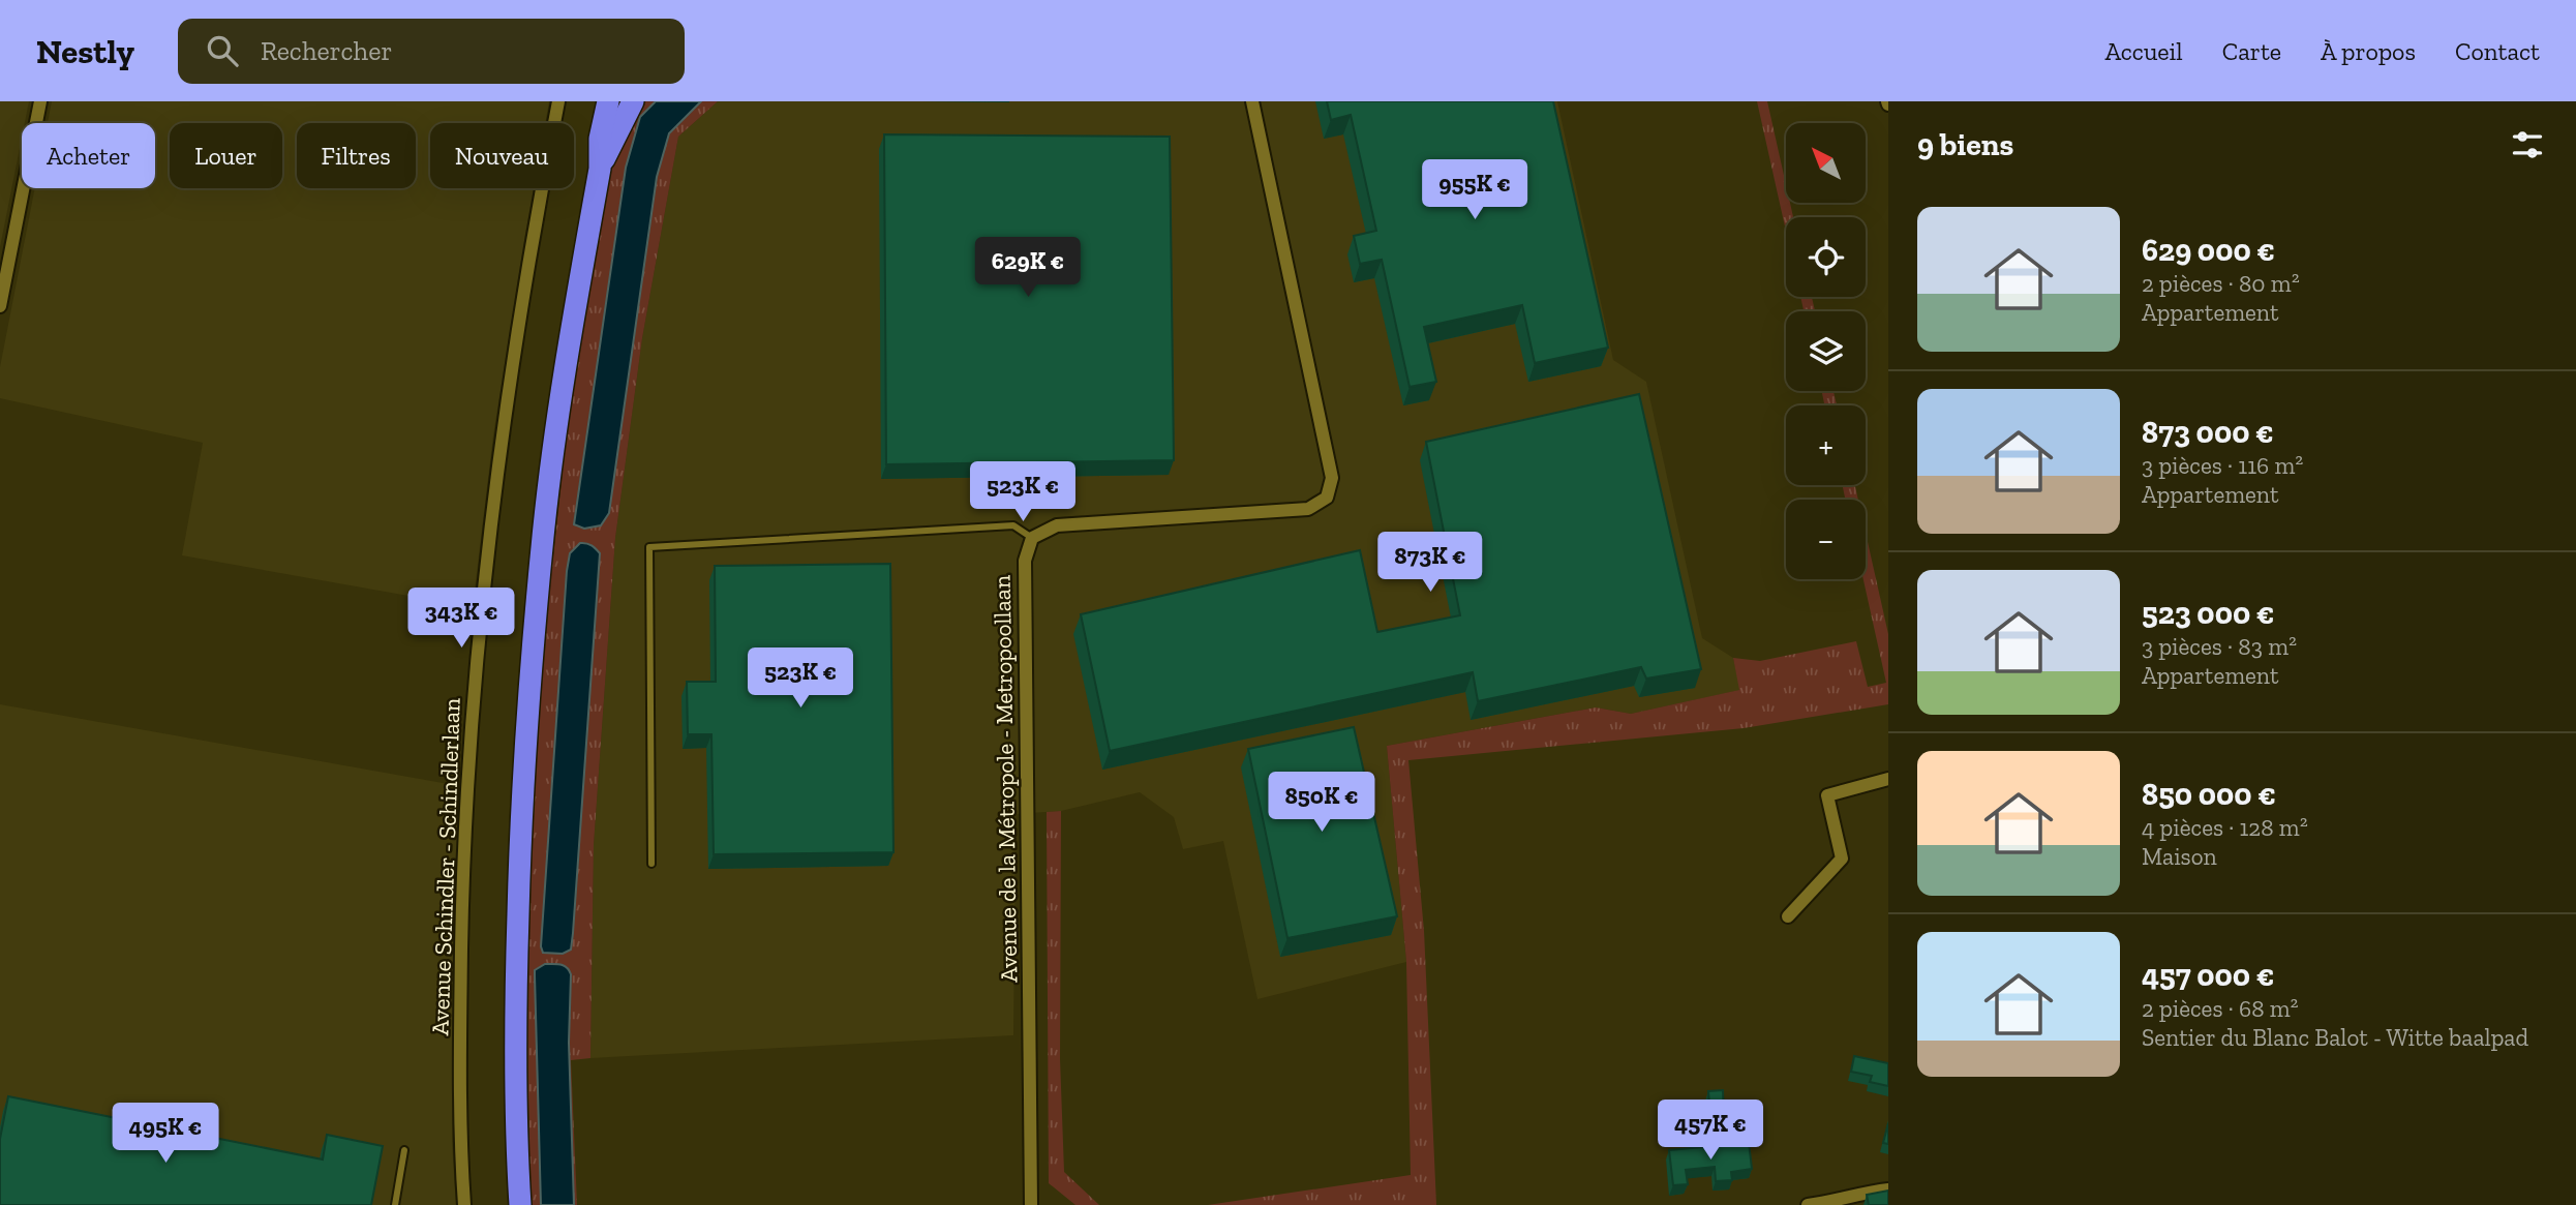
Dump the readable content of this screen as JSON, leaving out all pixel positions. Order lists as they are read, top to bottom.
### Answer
{
  "streets": {
    "street": ["Avenue de la Métropole - Metropoollaan", "Avenue Schindler - Schindlerlaan"]
  },
  "north": "top left",
  "page": {
    "header": "Nestly",
    "search": "Rechercher",
    "nav": [
      "Accueil",
      "Carte",
      "À propos",
      "Contact"
    ],
    "heading": "9 biens",
    "map_buttons": ["+", "−"],
    "chip": [
      "Acheter",
      "Louer",
      "Filtres",
      "Nouveau"
    ],
    "price": [
      "955K €",
      "629K €",
      "523K €",
      "873K €",
      "343K €",
      "523K €",
      "850K €",
      "457K €",
      "495K €"
    ],
    "list": [
      {
        "name": "629 000 €",
        "note": "2 pièces · 80 m² · Appartement"
      },
      {
        "name": "873 000 €",
        "note": "3 pièces · 116 m² · Appartement"
      },
      {
        "name": "523 000 €",
        "note": "3 pièces · 83 m² · Appartement"
      },
      {
        "name": "850 000 €",
        "note": "4 pièces · 128 m² · Maison"
      },
      {
        "name": "457 000 €",
        "note": "2 pièces · 68 m² · Sentier du Blanc Balot - Witte baalpad"
      }
    ]
  }
}
